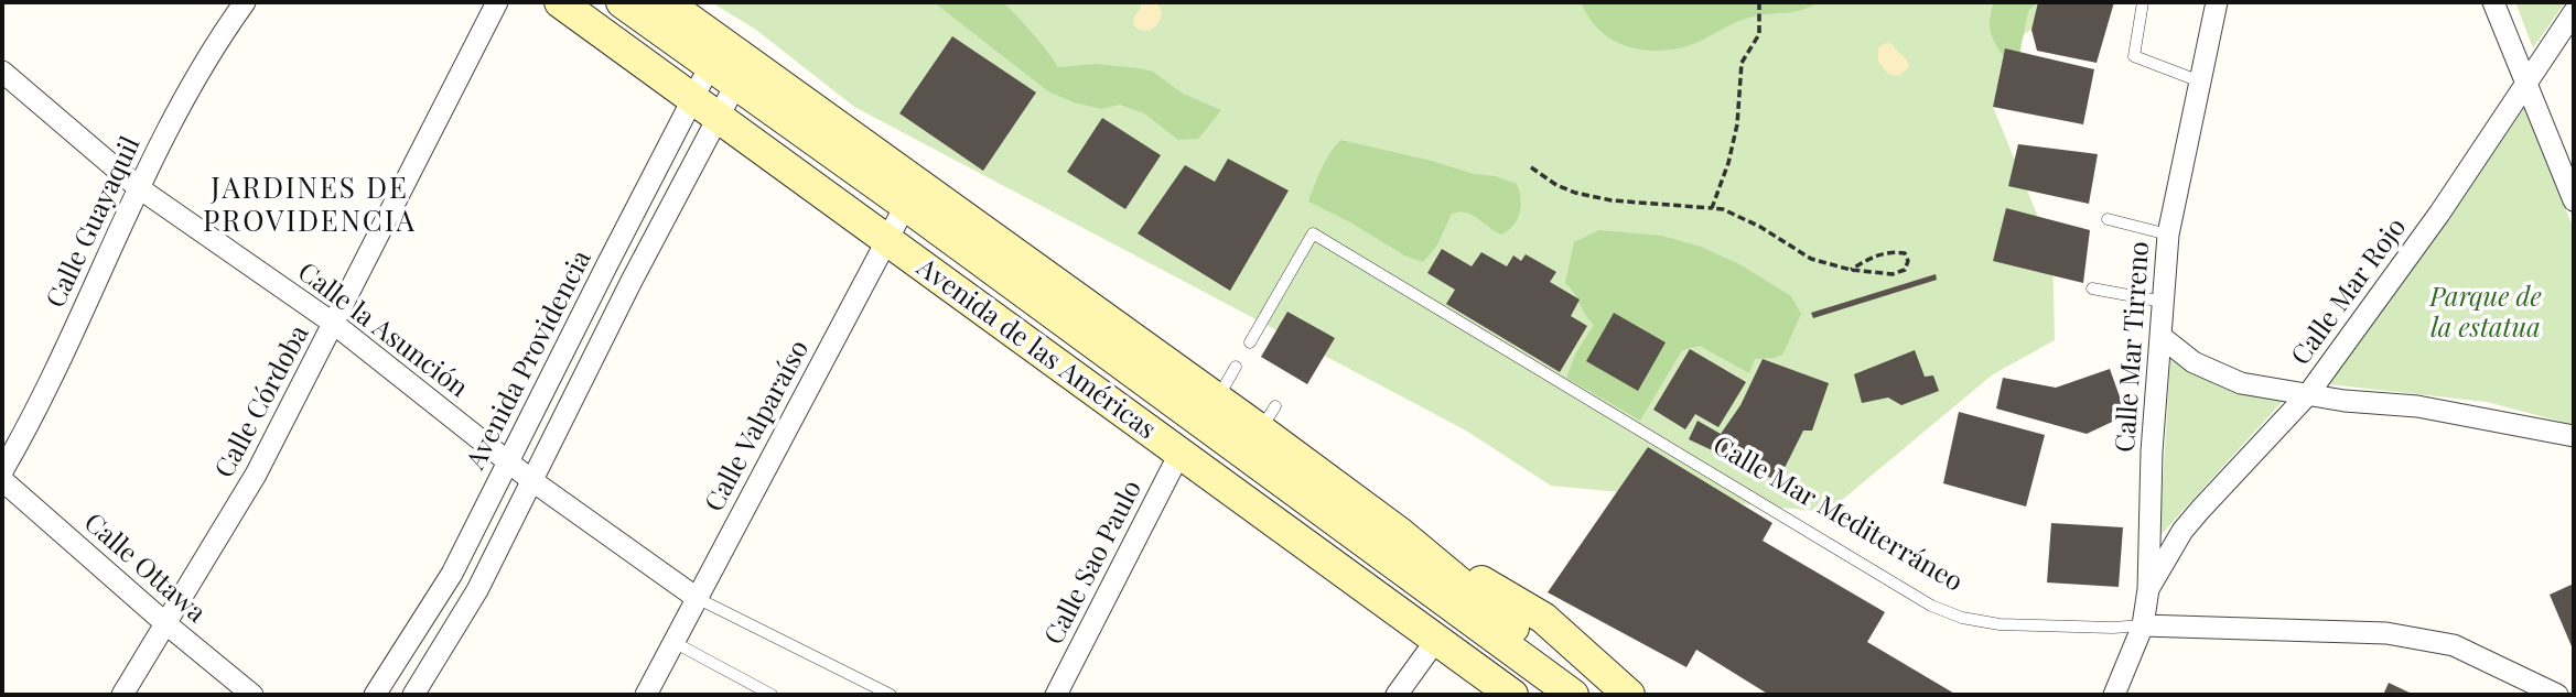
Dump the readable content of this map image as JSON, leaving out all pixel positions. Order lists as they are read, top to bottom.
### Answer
{
  "streets": {
    "main road": ["Avenida de las Américas"],
    "street": [
      "Calle Guayaquil",
      "Calle Mar Rojo",
      "Calle la Asunción",
      "Calle Mar Tirreno",
      "Avenida Providencia",
      "Calle Córdoba",
      "Calle Valparaíso",
      "Calle Mar Mediterráneo",
      "Calle Sao Paulo",
      "Calle Ottawa"
    ]
  },
  "crossings": [
    ["Calle Guayaquil", "Calle la Asunción"],
    ["Calle Mar Rojo", "Calle Mar Tirreno"],
    ["Calle la Asunción", "Avenida Providencia"],
    ["Calle la Asunción", "Calle Córdoba"],
    ["Calle la Asunción", "Calle Valparaíso"],
    ["Calle Mar Tirreno", "Calle Mar Mediterráneo"],
    ["Avenida de las Américas", "Avenida Providencia"],
    ["Avenida de las Américas", "Calle Valparaíso"],
    ["Avenida de las Américas", "Calle Sao Paulo"],
    ["Calle Córdoba", "Calle Ottawa"]
  ],
  "districts": ["JARDINES DE PROVIDENCIA"],
  "parks": ["Parque de la estatua"]
}
